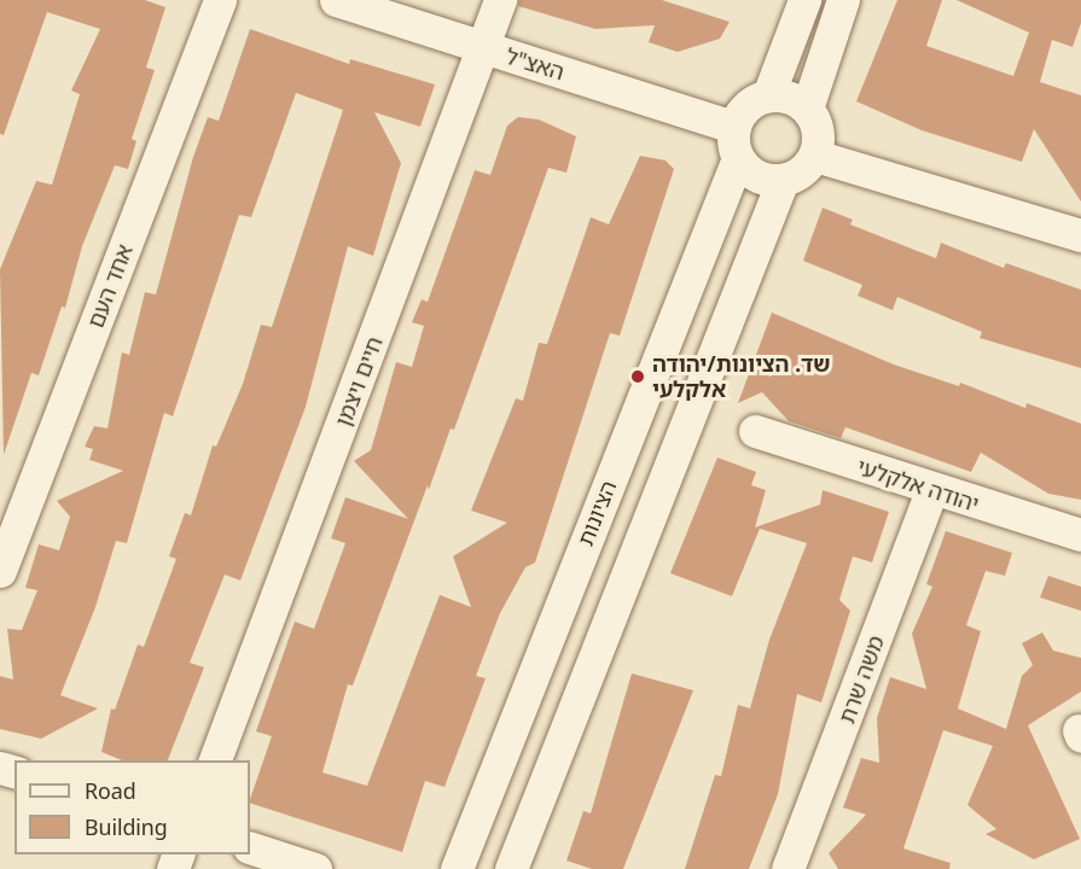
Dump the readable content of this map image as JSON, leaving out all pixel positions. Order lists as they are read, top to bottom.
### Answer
{
  "streets": {
    "street": [
      "האצ\"ל",
      "אחד העם",
      "חיים ויצמן",
      "יהודה אלקלעי",
      "הציונות",
      "משה שרת"
    ]
  },
  "crossings": [
    ["האצ\"ל", "חיים ויצמן"],
    ["האצ\"ל", "הציונות"],
    ["יהודה אלקלעי", "משה שרת"]
  ],
  "places": ["שד. הציונות/יהודה אלקלעי"],
  "legend": ["Road", "Building"]
}
